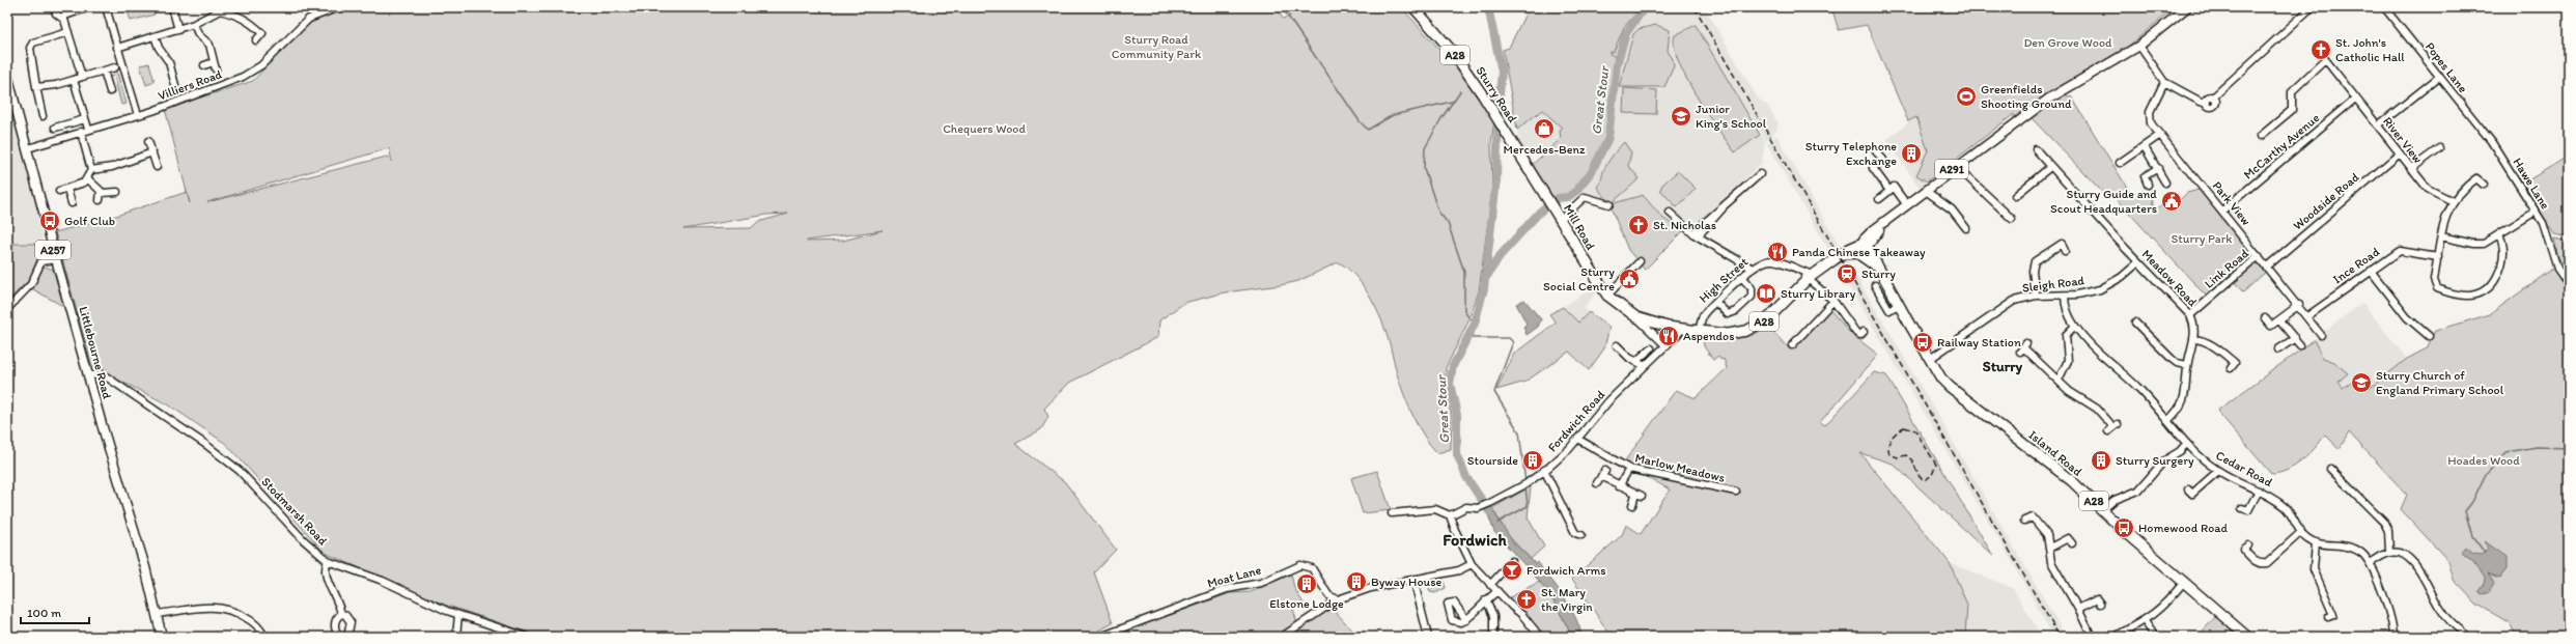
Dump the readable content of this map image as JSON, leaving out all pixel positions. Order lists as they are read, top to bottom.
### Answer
{
  "streets": {
    "highway": [
      "A28",
      "Sturry Road",
      "Mill Road",
      "Island Road"
    ],
    "main road": ["A291", "A257", "Littlebourne Road"],
    "street": [
      "Popes Lane",
      "Villiers Road",
      "River View",
      "McCarthy Avenue",
      "Hawe Lane",
      "Woodside Road",
      "Park View",
      "Ince Road",
      "Link Road",
      "Meadow Road",
      "High Street",
      "Sleigh Road",
      "Fordwich Road",
      "Marlow Meadows",
      "Cedar Road",
      "Stodmarsh Road",
      "Moat Lane"
    ]
  },
  "crossings": [
    ["A28", "A291"],
    ["A28", "Mill Road"],
    ["A28", "High Street"],
    ["A28", "Fordwich Road"],
    ["A28", "Island Road"],
    ["Popes Lane", "Hawe Lane"],
    ["Villiers Road", "Littlebourne Road"],
    ["Sturry Road", "Mill Road"],
    ["River View", "McCarthy Avenue"],
    ["River View", "Woodside Road"],
    ["McCarthy Avenue", "Park View"],
    ["A291", "Island Road"],
    ["Woodside Road", "Park View"],
    ["Park View", "Ince Road"],
    ["Park View", "Link Road"],
    ["Link Road", "Meadow Road"],
    ["Meadow Road", "Sleigh Road"],
    ["Meadow Road", "Cedar Road"],
    ["Sleigh Road", "Island Road"],
    ["Sleigh Road", "Cedar Road"],
    ["Littlebourne Road", "Stodmarsh Road"],
    ["Fordwich Road", "Marlow Meadows"]
  ],
  "districts": ["Sturry", "Fordwich"],
  "water": ["Great Stour"],
  "parks": [
    "Sturry Road Community Park",
    "Den Grove Wood",
    "Chequers Wood",
    "Sturry Park",
    "Hoades Wood"
  ],
  "places": {
    "church": ["St. John's Catholic Hall", "St. Nicholas", "St. Mary the Virgin"],
    "sports": ["Greenfields Shooting Ground"],
    "school or university": ["Junior King's School", "Sturry Church of England Primary School"],
    "shop": ["Mercedes-Benz"],
    "building": [
      "Sturry Telephone Exchange",
      "Stourside",
      "Sturry Surgery",
      "Byway House",
      "Elstone Lodge"
    ],
    "public building": ["Sturry Guide and Scout Headquarters", "Sturry Social Centre"],
    "bus stop": ["Golf Club", "Railway Station", "Homewood Road"],
    "restaurant": ["Panda Chinese Takeaway", "Aspendos"],
    "station": ["Sturry"],
    "library": ["Sturry Library"],
    "bar": ["Fordwich Arms"]
  },
  "scale_bar": "100 m"
}
